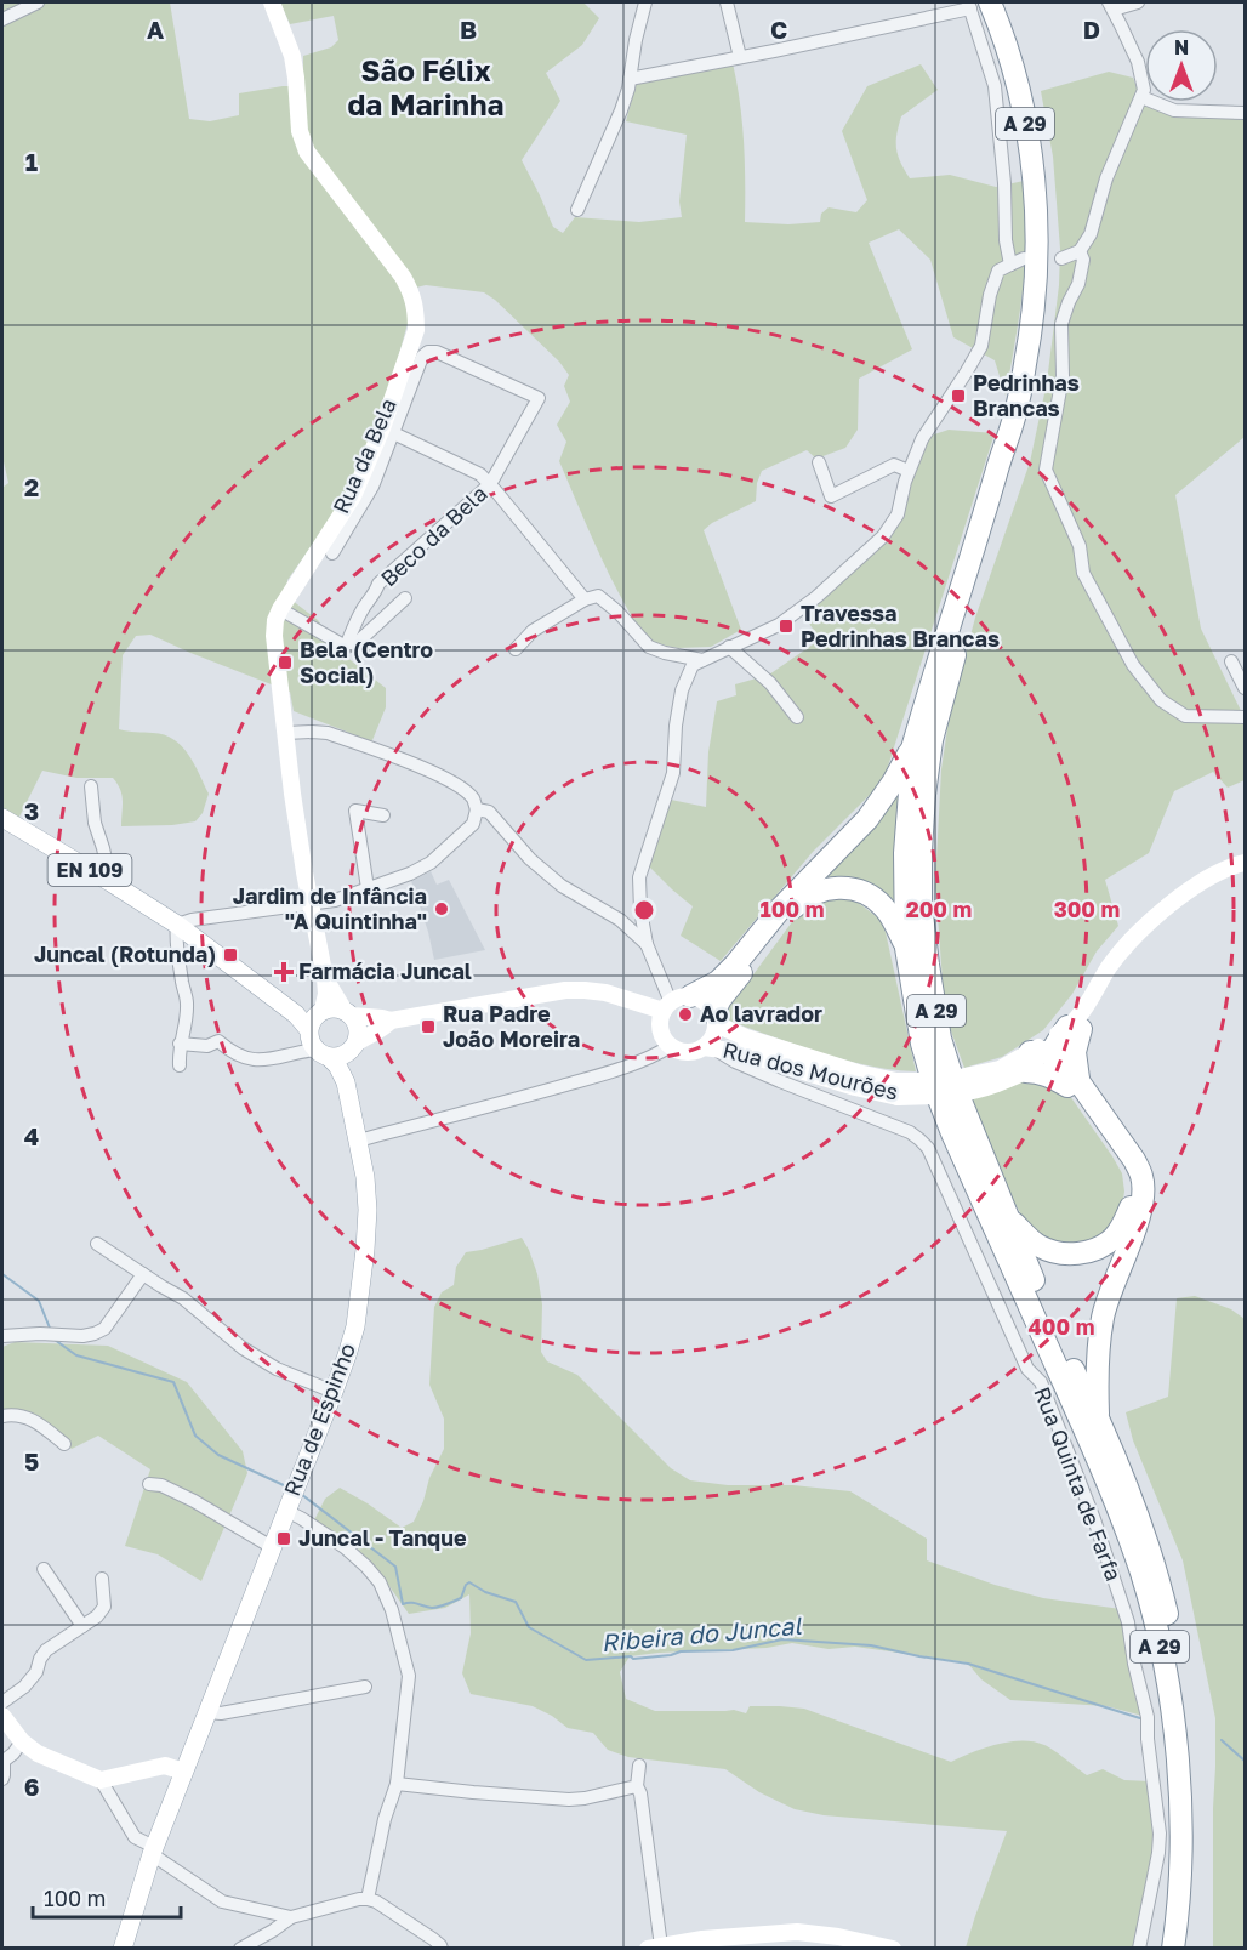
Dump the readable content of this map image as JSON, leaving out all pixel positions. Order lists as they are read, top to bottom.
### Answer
{
  "streets": {
    "highway": ["A 29"],
    "main road": ["EN 109", "Rua de Espinho"],
    "street": [
      "Rua da Bela",
      "Beco da Bela",
      "Rua dos Mourões",
      "Rua Quinta de Farfa"
    ]
  },
  "crossings": [
    ["Rua da Bela", "Beco da Bela"],
    ["Rua da Bela", "EN 109"],
    ["Rua da Bela", "Rua de Espinho"],
    ["EN 109", "Rua de Espinho"],
    ["Rua dos Mourões", "Rua Quinta de Farfa"]
  ],
  "districts": ["São Félix da Marinha"],
  "water": ["Ribeira do Juncal"],
  "places": {
    "transit": [
      "Pedrinhas Brancas",
      "Travessa Pedrinhas Brancas",
      "Bela (Centro Social)",
      "Juncal (Rotunda)",
      "Rua Padre João Moreira",
      "Juncal - Tanque"
    ],
    "other": ["Jardim de Infância \"A Quintinha\"", "Ao lavrador"],
    "health": ["Farmácia Juncal"]
  },
  "scale_bar": "100 m",
  "north": "top",
  "grid": {
    "columns": [
      "A",
      "B",
      "C",
      "D"
    ],
    "rows": [
      "1",
      "2",
      "3",
      "4",
      "5",
      "6"
    ]
  },
  "rings": [
    "100 m",
    "200 m",
    "300 m",
    "400 m"
  ]
}
